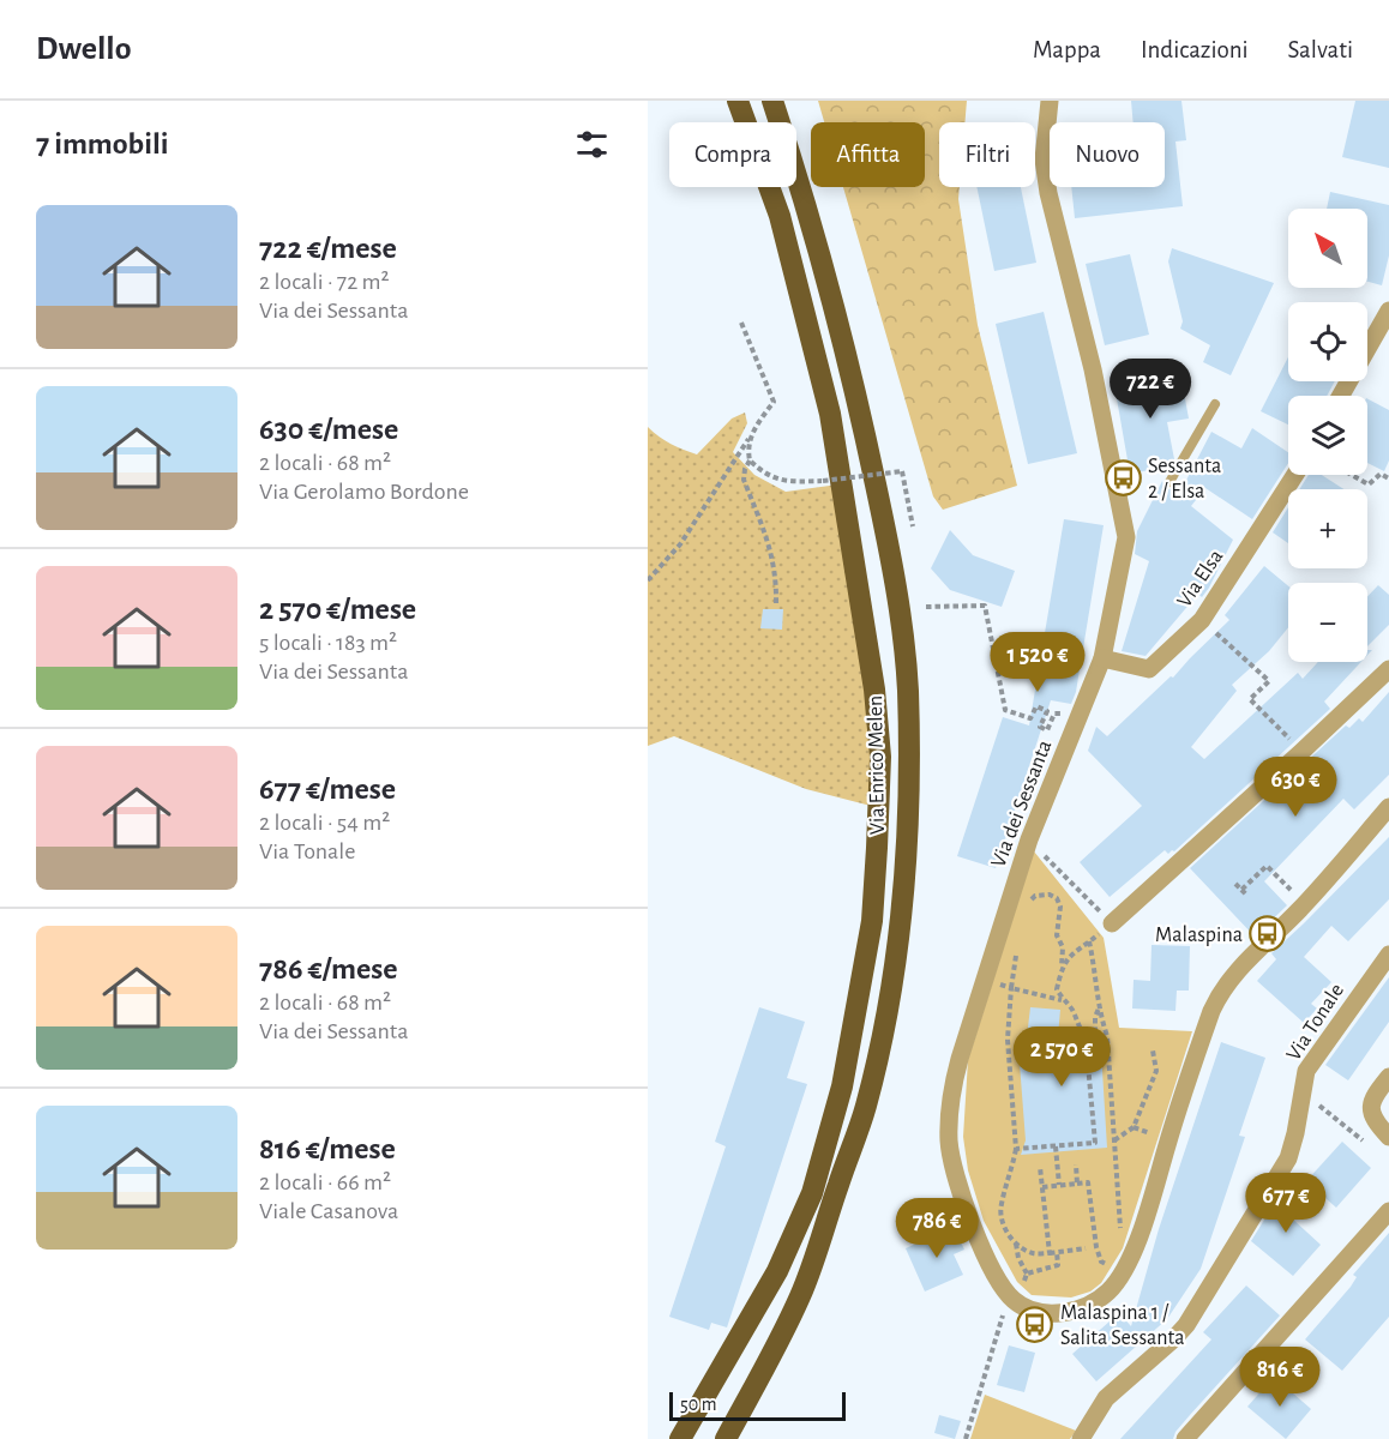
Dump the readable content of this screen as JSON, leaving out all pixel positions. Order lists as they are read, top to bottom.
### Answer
{
  "streets": {
    "highway": ["Via Enrico Melen"],
    "street": ["Via Elsa", "Via dei Sessanta", "Via Tonale"]
  },
  "crossings": [
    ["Via Elsa", "Via dei Sessanta"]
  ],
  "places": {
    "bus stop": ["Sessanta 2 / Elsa", "Malaspina", "Malaspina 1 / Salita Sessanta"]
  },
  "scale_bar": "50 m",
  "north": "top left",
  "page": {
    "header": "Dwello",
    "nav": ["Mappa", "Indicazioni", "Salvati"],
    "heading": "7 immobili",
    "chip": [
      "Compra",
      "Affitta",
      "Filtri",
      "Nuovo"
    ],
    "list": [
      {
        "name": "722 €/mese",
        "note": "2 locali · 72 m² · Via dei Sessanta"
      },
      {
        "name": "630 €/mese",
        "note": "2 locali · 68 m² · Via Gerolamo Bordone"
      },
      {
        "name": "2 570 €/mese",
        "note": "5 locali · 183 m² · Via dei Sessanta"
      },
      {
        "name": "677 €/mese",
        "note": "2 locali · 54 m² · Via Tonale"
      },
      {
        "name": "786 €/mese",
        "note": "2 locali · 68 m² · Via dei Sessanta"
      },
      {
        "name": "816 €/mese",
        "note": "2 locali · 66 m² · Viale Casanova"
      }
    ],
    "map_buttons": ["+", "−"],
    "price": [
      "722 €",
      "1 520 €",
      "630 €",
      "2 570 €",
      "677 €",
      "786 €",
      "816 €"
    ],
    "scale": "50 m"
  }
}
